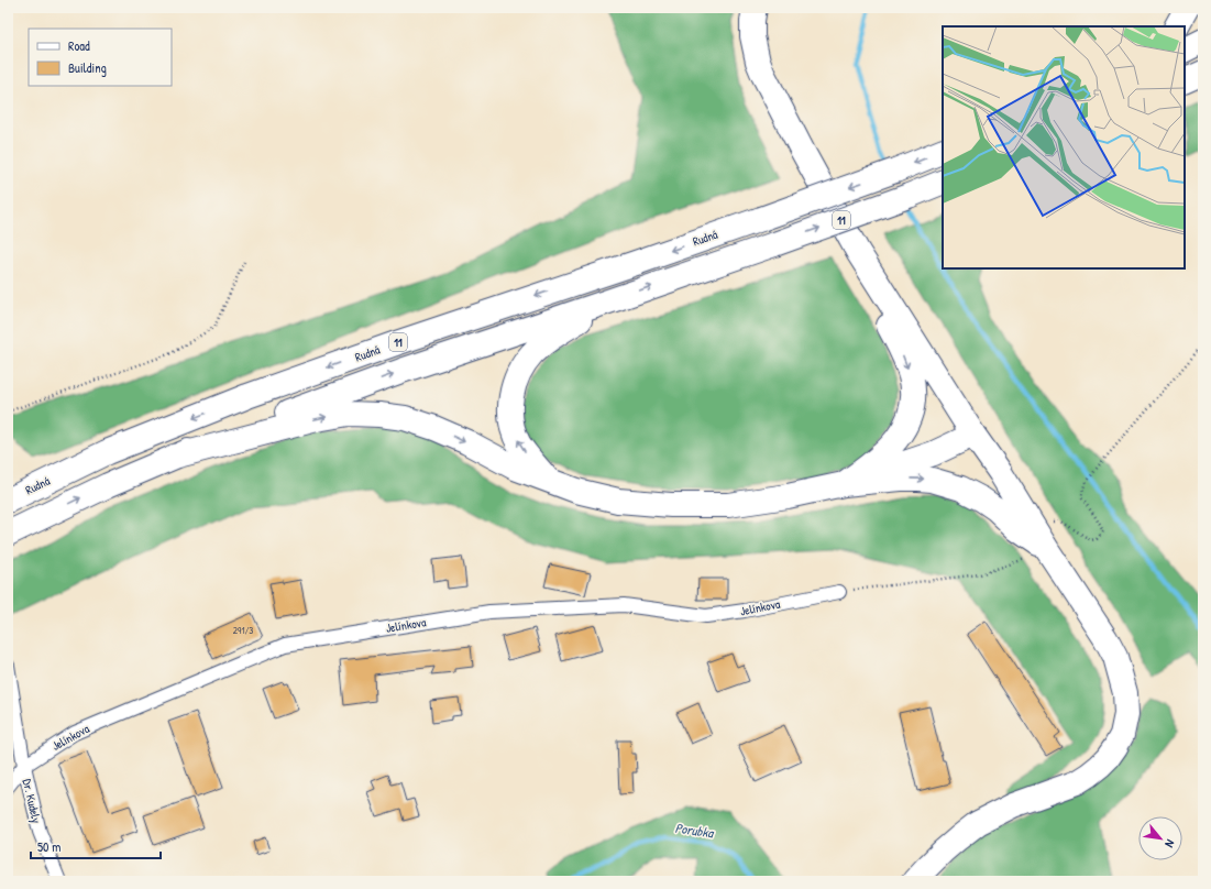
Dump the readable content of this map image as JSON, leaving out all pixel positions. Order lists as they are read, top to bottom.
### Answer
{
  "streets": {
    "highway": ["11", "Rudná"],
    "street": ["Jelínkova", "Dr. Kudely"]
  },
  "crossings": [
    ["Jelínkova", "Dr. Kudely"]
  ],
  "water": ["Porubka"],
  "house_numbers": ["291/3"],
  "legend": ["Road", "Building"],
  "scale_bar": "50 m",
  "north": "bottom right"
}
